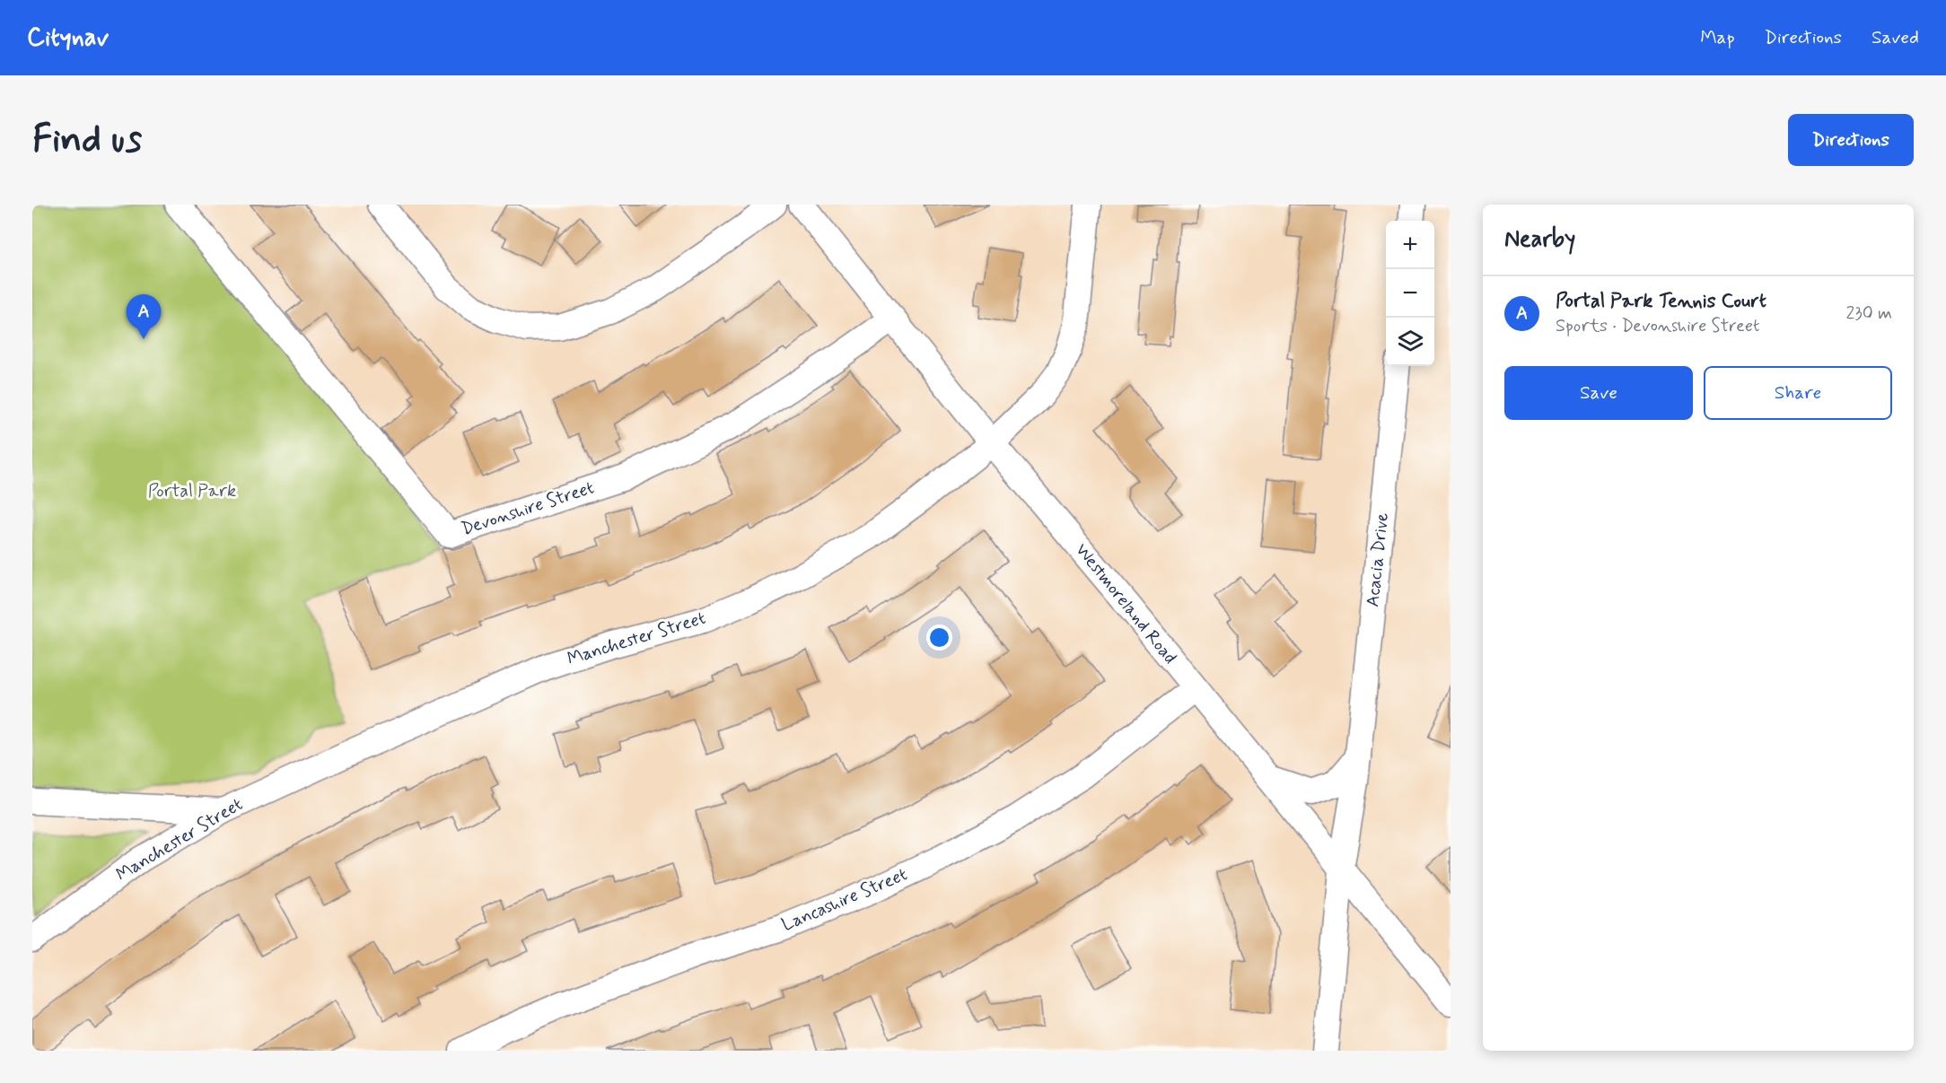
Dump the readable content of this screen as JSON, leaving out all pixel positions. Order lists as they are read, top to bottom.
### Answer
{
  "streets": {
    "street": [
      "Devonshire Street",
      "Acacia Drive",
      "Westmoreland Road",
      "Manchester Street",
      "Lancashire Street"
    ]
  },
  "crossings": [
    ["Devonshire Street", "Westmoreland Road"],
    ["Acacia Drive", "Westmoreland Road"],
    ["Westmoreland Road", "Manchester Street"],
    ["Westmoreland Road", "Lancashire Street"]
  ],
  "parks": ["Portal Park"],
  "page": {
    "header": "Citynav",
    "nav": ["Map", "Directions", "Saved"],
    "buttons": [
      "Directions",
      ["Save", "Share"]
    ],
    "title": "Find us",
    "heading": "Nearby",
    "map_buttons": ["+", "−"],
    "list": [
      {
        "mark": "A",
        "name": "Portal Park Tennis Court",
        "note": "Sports · Devonshire Street",
        "value": "230 m"
      }
    ],
    "pins": "A"
  }
}
